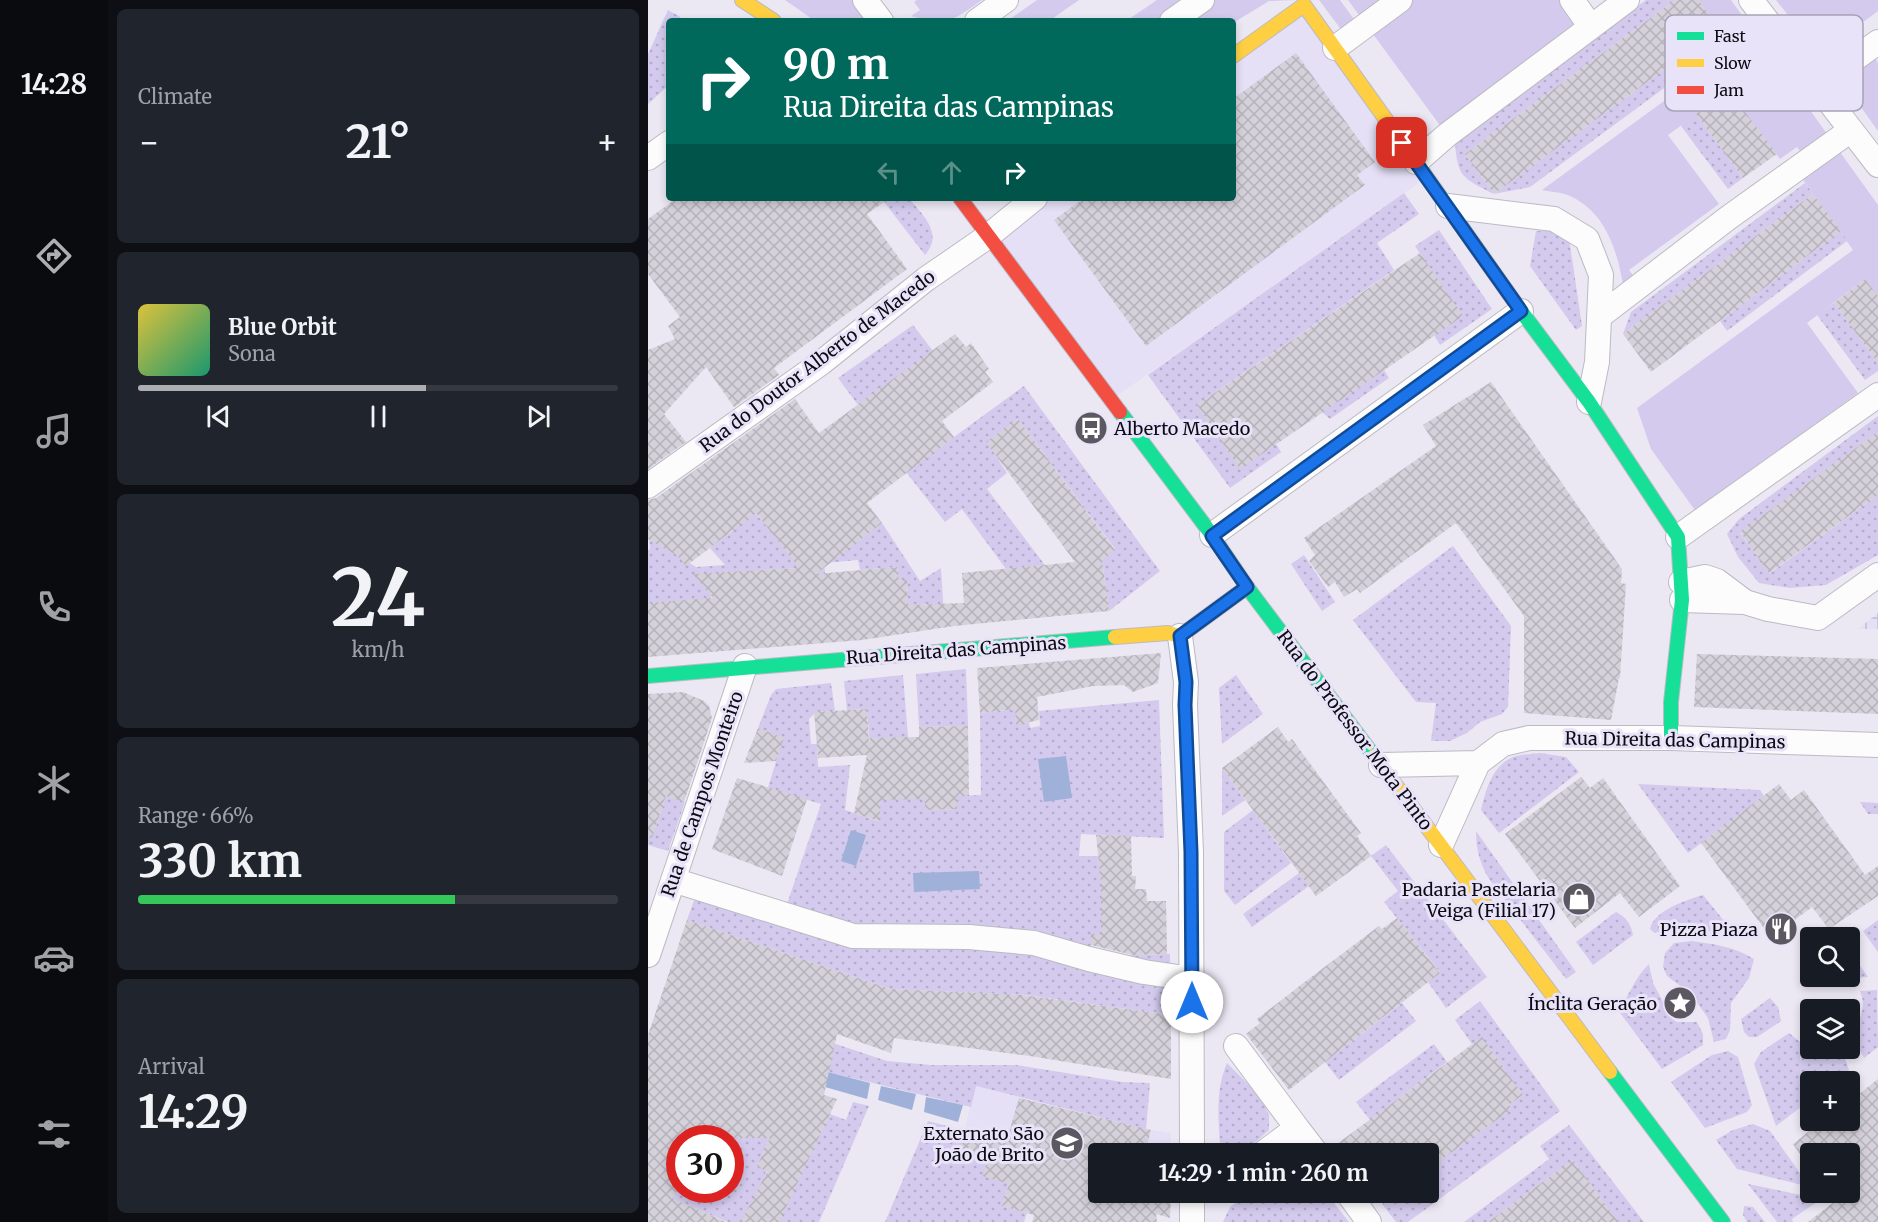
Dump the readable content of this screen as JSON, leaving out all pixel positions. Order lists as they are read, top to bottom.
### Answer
{
  "streets": {
    "street": [
      "Rua do Doutor Alberto de Macedo",
      "Rua Direita das Campinas",
      "Rua do Professor Mota Pinto",
      "Rua de Campos Monteiro"
    ]
  },
  "crossings": [
    ["Rua do Doutor Alberto de Macedo", "Rua do Professor Mota Pinto"],
    ["Rua Direita das Campinas", "Rua do Professor Mota Pinto"],
    ["Rua Direita das Campinas", "Rua de Campos Monteiro"]
  ],
  "places": {
    "bus stop": ["Alberto Macedo"],
    "shop": ["Padaria Pastelaria Veiga (Filial 17)"],
    "restaurant": ["Pizza Piaza"],
    "place": ["Ínclita Geração"],
    "school or university": ["Externato São João de Brito"]
  },
  "legend": ["Fast", "Slow", "Jam"],
  "page": {
    "tabs": "14:28",
    "tile": [
      "Climate",
      ["24", "km/h"],
      ["Range · 66%", "330 km"],
      ["Arrival", "14:29"]
    ],
    "turn": ["90 m", "Rua Direita das Campinas"],
    "heat": ["−", "21°", "+"],
    "song": ["Blue Orbit", "Sona"],
    "map_buttons": ["+", "−"],
    "limit": "30",
    "trip": "14:29 · 1 min · 260 m"
  }
}
